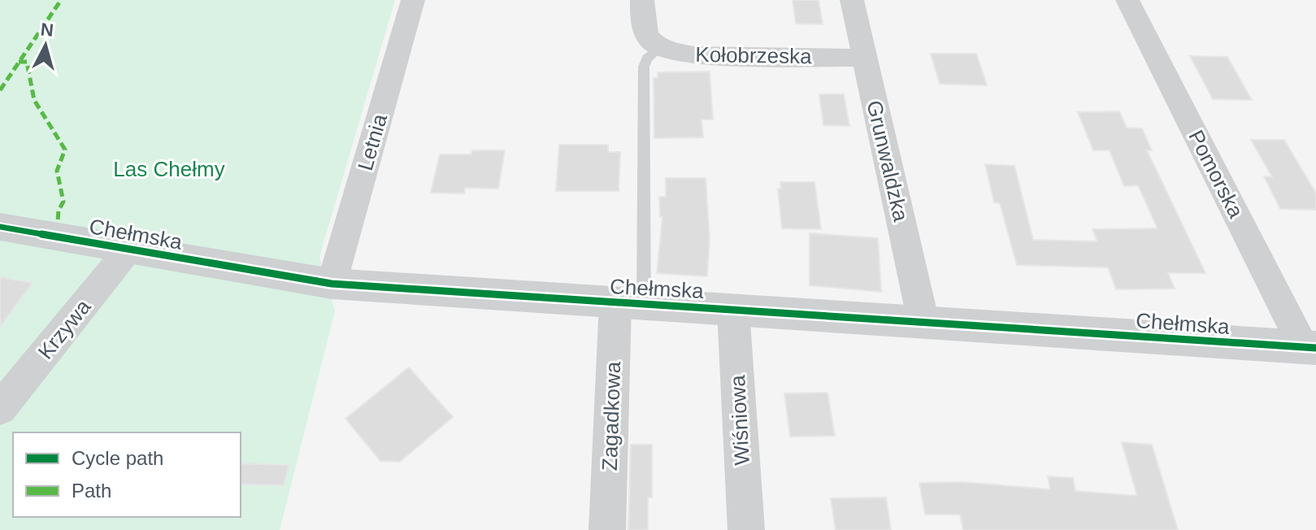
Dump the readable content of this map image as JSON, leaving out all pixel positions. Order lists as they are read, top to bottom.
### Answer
{
  "streets": {
    "street": [
      "Kołobrzeska",
      "Letnia",
      "Grunwaldzka",
      "Pomorska",
      "Chełmska",
      "Krzywa",
      "Zagadkowa",
      "Wiśniowa"
    ]
  },
  "crossings": [
    ["Kołobrzeska", "Grunwaldzka"],
    ["Letnia", "Chełmska"],
    ["Grunwaldzka", "Chełmska"],
    ["Pomorska", "Chełmska"],
    ["Chełmska", "Krzywa"],
    ["Chełmska", "Zagadkowa"],
    ["Chełmska", "Wiśniowa"]
  ],
  "parks": ["Las Chełmy"],
  "legend": ["Cycle path", "Path"],
  "north": "top"
}
